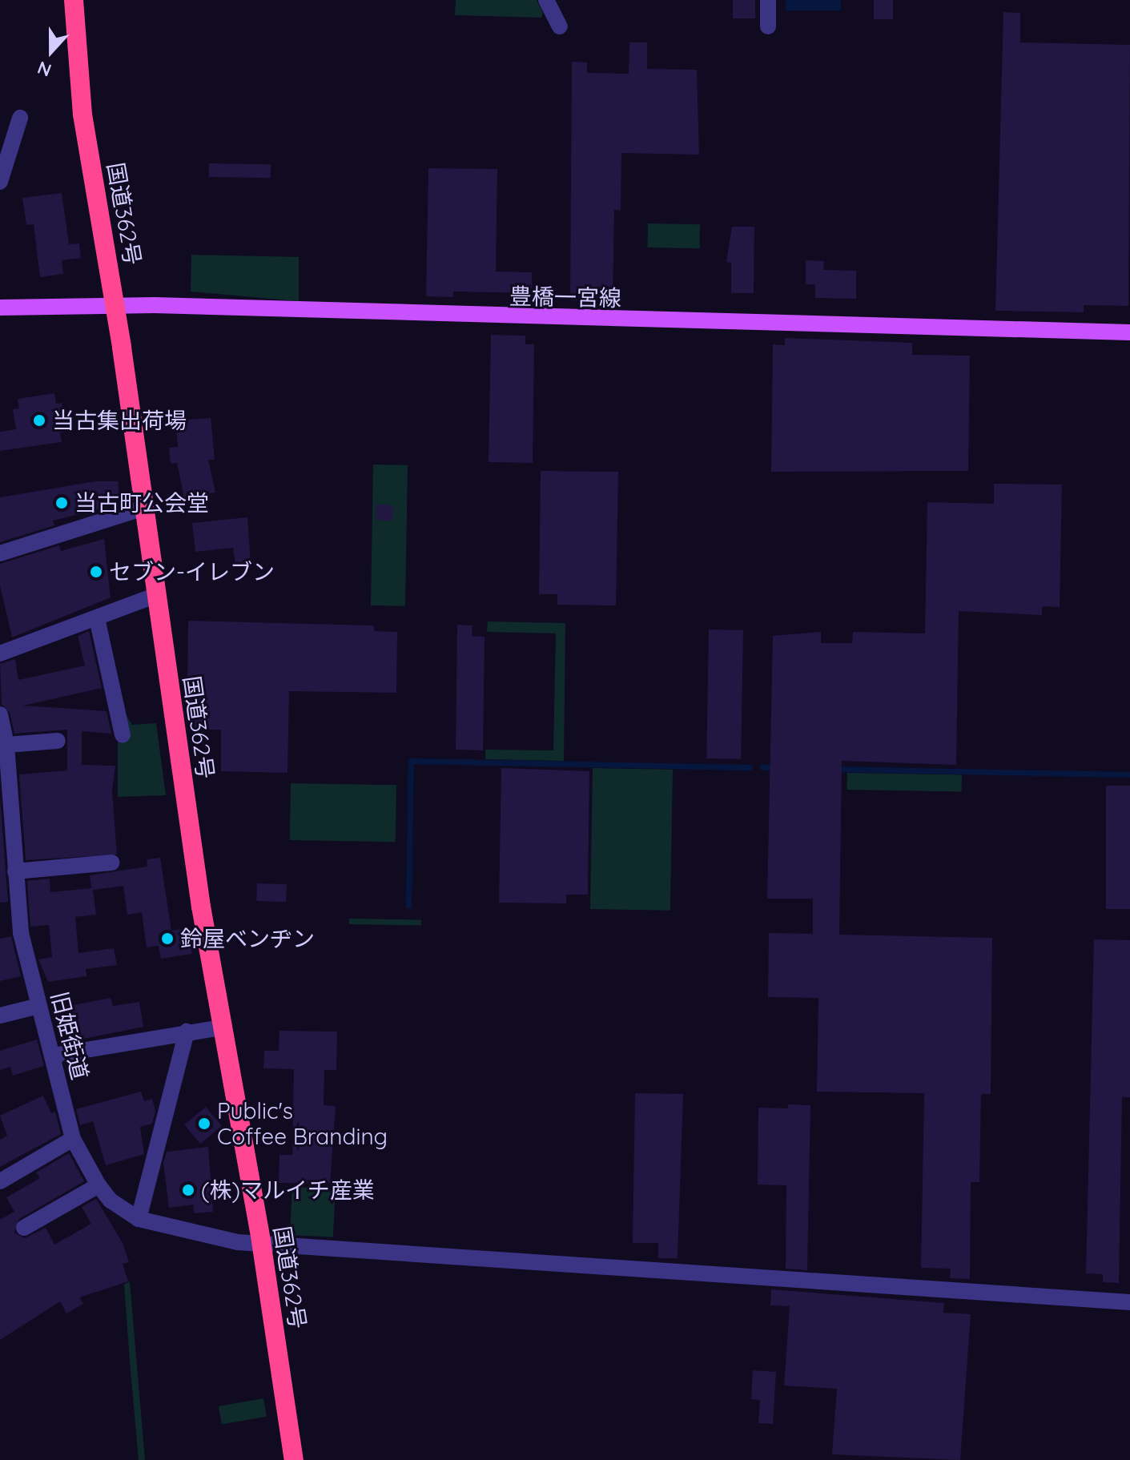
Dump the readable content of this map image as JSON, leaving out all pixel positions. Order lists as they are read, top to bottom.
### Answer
{
  "streets": {
    "highway": ["国道362号"],
    "main road": ["豊橋一宮線"],
    "street": ["旧姫街道"]
  },
  "crossings": [
    ["国道362号", "豊橋一宮線"],
    ["国道362号", "旧姫街道"]
  ],
  "places": [
    "当古集出荷場",
    "当古町公会堂",
    "セブン-イレブン",
    "鈴屋ベンヂン",
    "Public's Coffee Branding",
    "(株)マルイチ産業"
  ],
  "north": "bottom"
}
